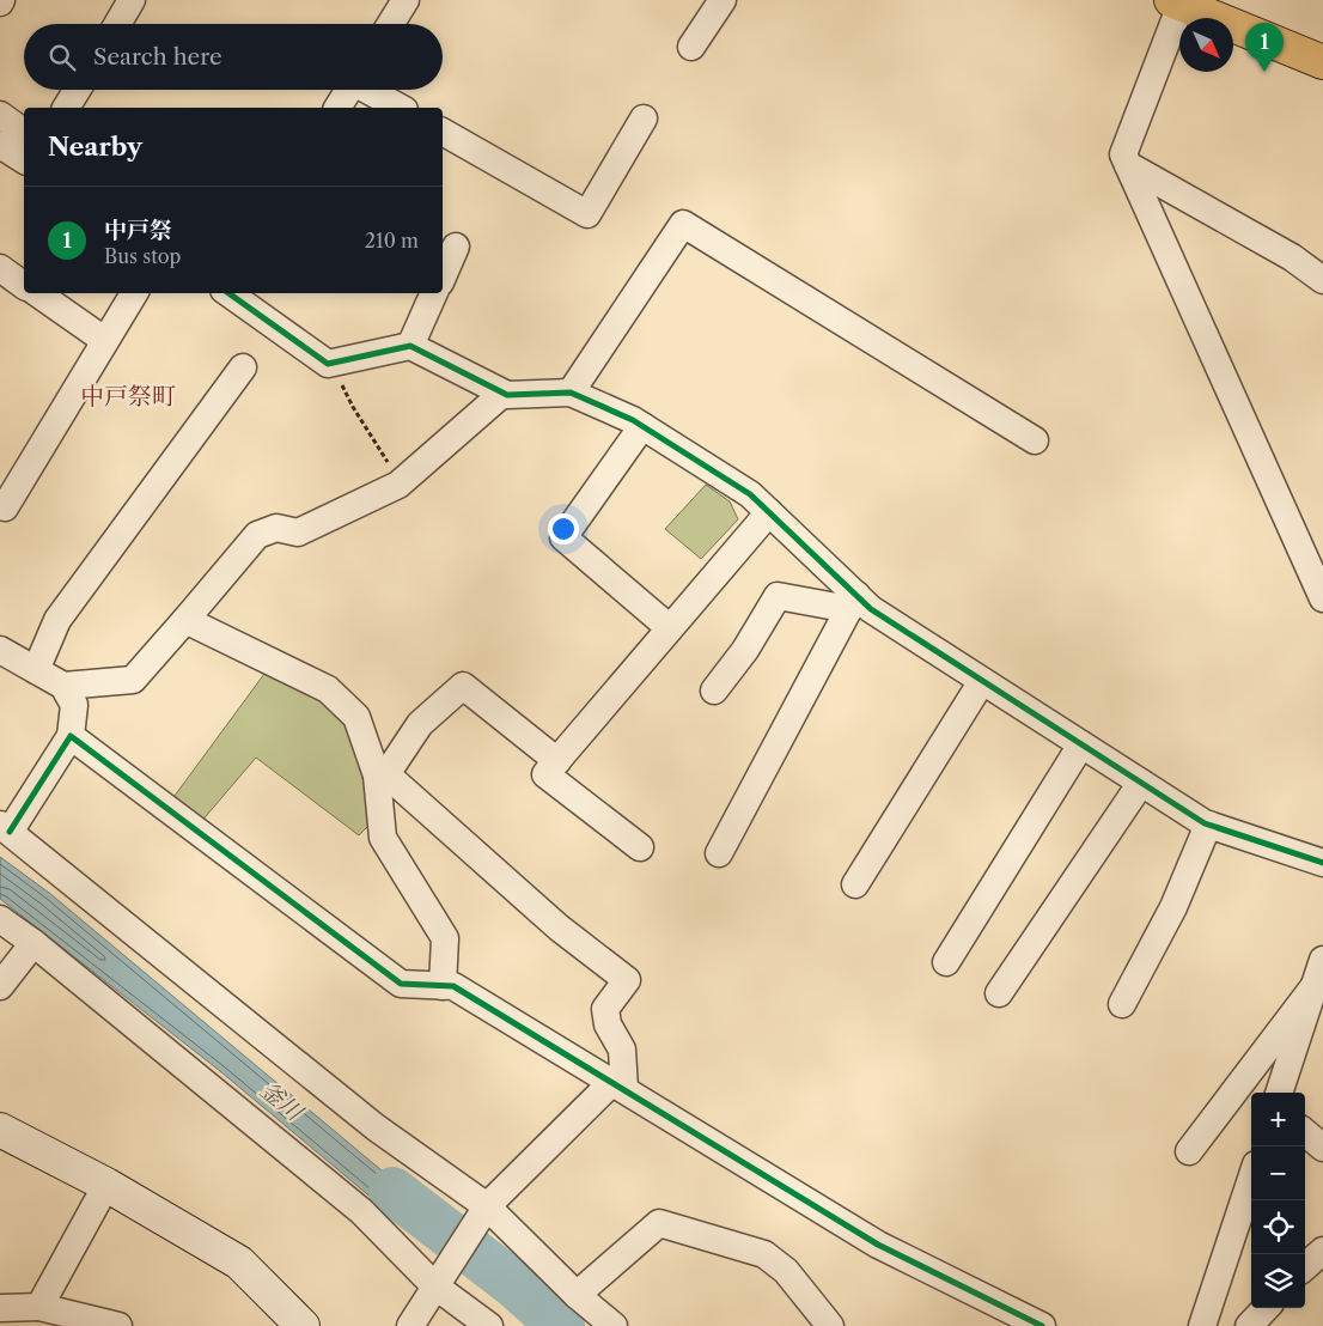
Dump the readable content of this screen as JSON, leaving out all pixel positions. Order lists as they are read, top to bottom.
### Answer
{
  "districts": ["中戸祭町"],
  "water": ["釜川"],
  "north": "bottom right",
  "page": {
    "pins": "1",
    "search": "Search here",
    "heading": "Nearby",
    "list": [
      {
        "mark": "1",
        "name": "中戸祭",
        "note": "Bus stop",
        "value": "210 m"
      }
    ],
    "map_buttons": ["+", "−"]
  }
}
